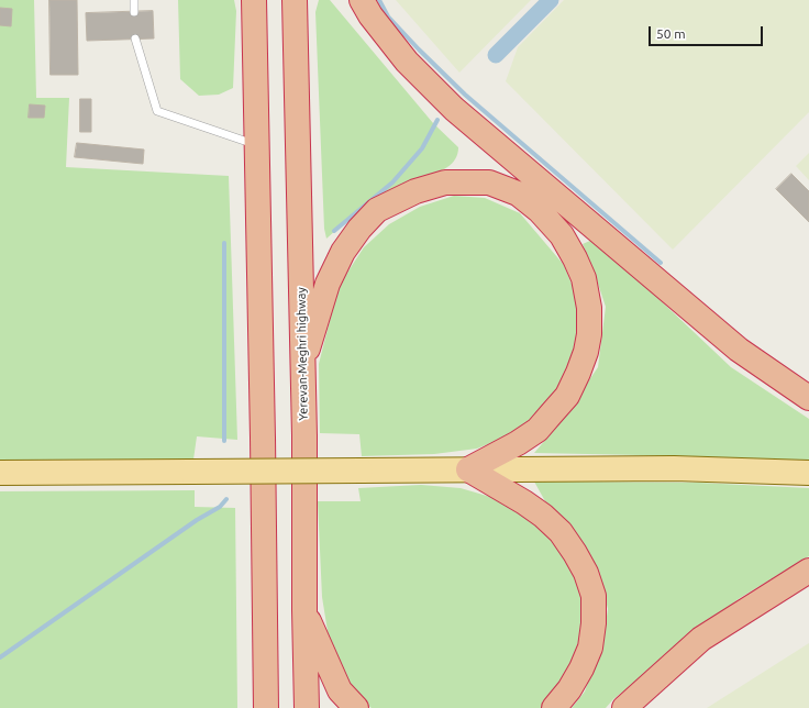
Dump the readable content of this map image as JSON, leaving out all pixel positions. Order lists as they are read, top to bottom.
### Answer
{
  "streets": {
    "highway": ["Yerevan-Meghri highway"]
  },
  "scale_bar": "50 m"
}
